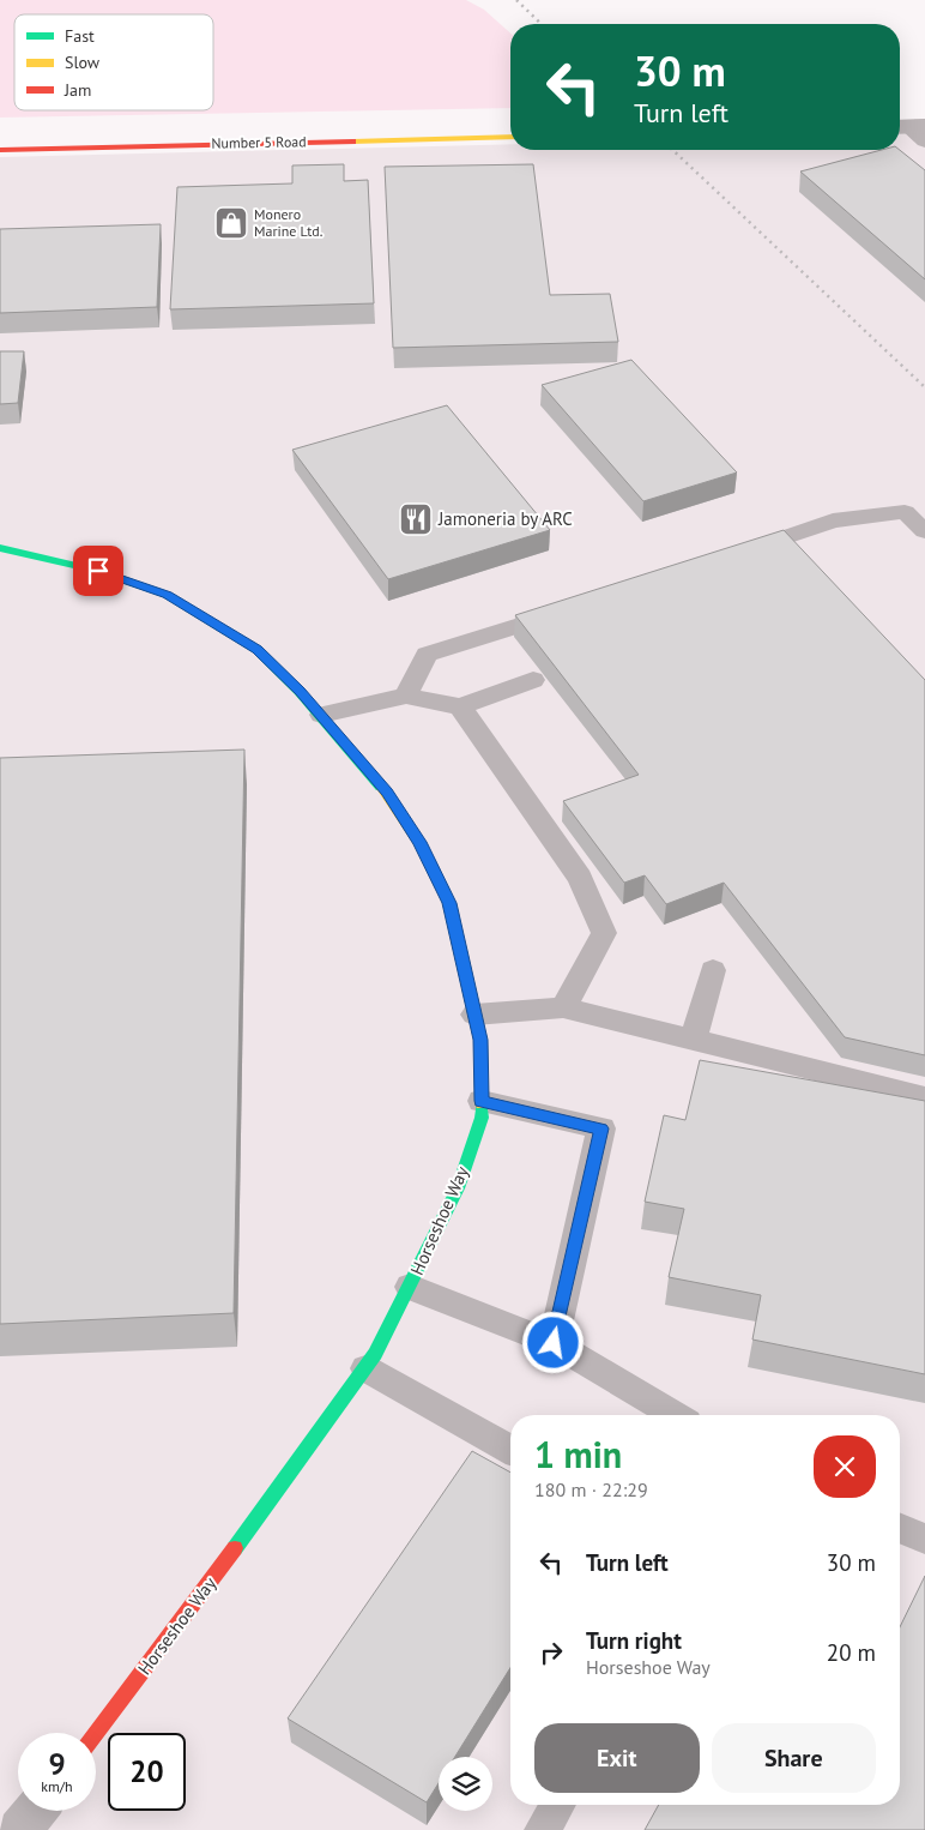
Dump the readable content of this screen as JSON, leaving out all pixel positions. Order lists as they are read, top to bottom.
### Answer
{
  "streets": {
    "street": ["Number 5 Road", "Horseshoe Way"]
  },
  "places": {
    "shop": ["Monero Marine Ltd."],
    "restaurant": ["Jamoneria by ARC"]
  },
  "legend": ["Fast", "Slow", "Jam"],
  "page": {
    "turn": ["30 m", "Turn left"],
    "heading": ["1 min", "180 m · 22:29"],
    "list": [
      {
        "name": "Turn left",
        "value": "30 m"
      },
      {
        "name": "Turn right",
        "note": "Horseshoe Way",
        "value": "20 m"
      }
    ],
    "buttons": ["Exit", "Share"],
    "speed": "9 km/h",
    "limit": "20"
  }
}
